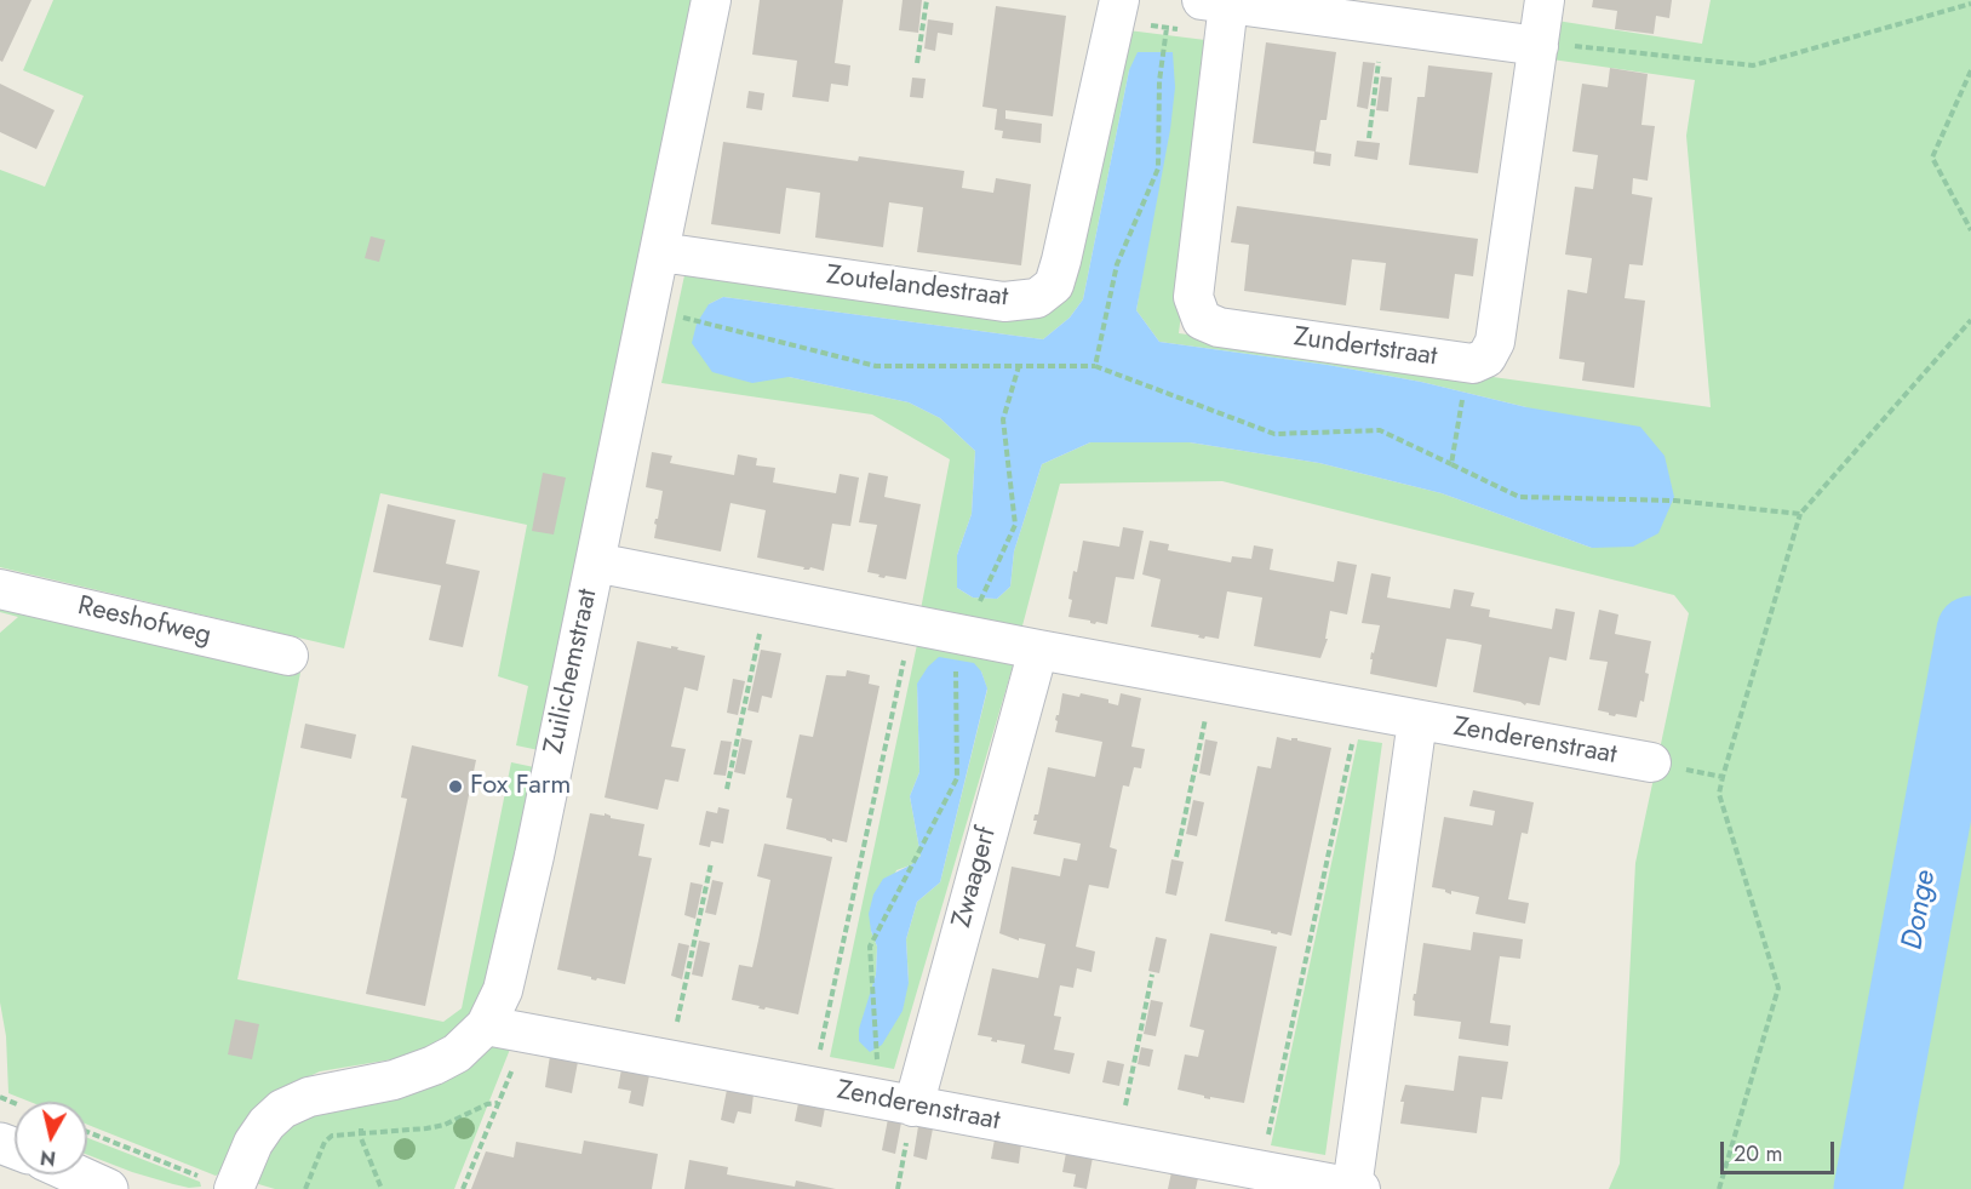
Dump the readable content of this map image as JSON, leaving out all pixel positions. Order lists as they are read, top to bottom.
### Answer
{
  "streets": {
    "street": [
      "Zoutelandestraat",
      "Zundertstraat",
      "Reeshofweg",
      "Zuilichemstraat",
      "Zenderenstraat",
      "Zwaagerf"
    ]
  },
  "crossings": [
    ["Zoutelandestraat", "Zuilichemstraat"],
    ["Zuilichemstraat", "Zenderenstraat"],
    ["Zenderenstraat", "Zwaagerf"]
  ],
  "water": ["Donge"],
  "places": ["Fox Farm"],
  "scale_bar": "20 m",
  "north": "bottom"
}
